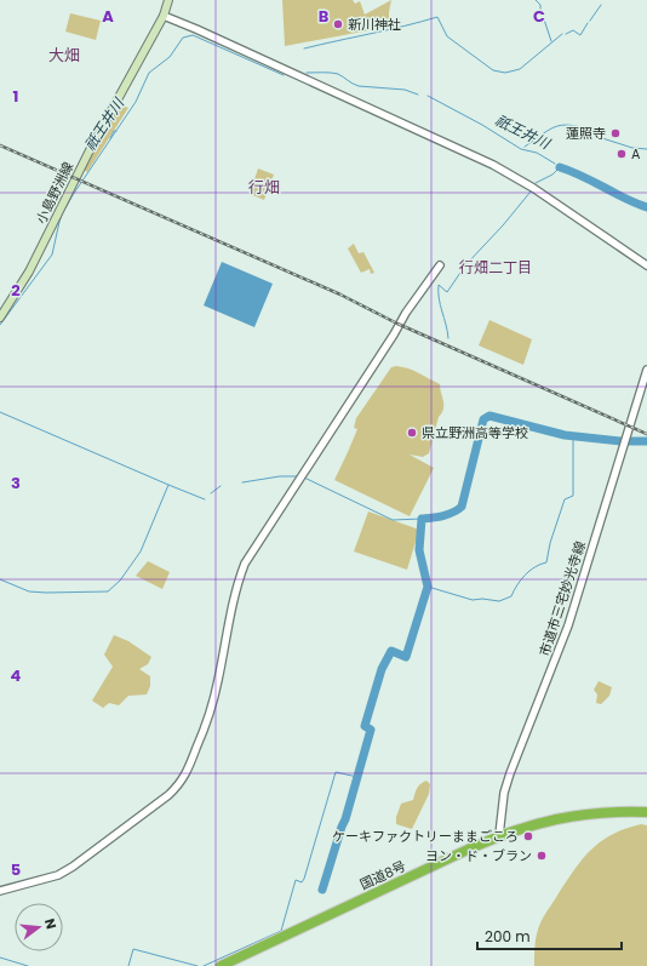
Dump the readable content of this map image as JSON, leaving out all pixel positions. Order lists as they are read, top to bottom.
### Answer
{
  "streets": {
    "highway": ["国道8号"],
    "main road": ["小島野洲線"],
    "street": ["市道市三宅妙光寺線"]
  },
  "crossings": [
    ["市道市三宅妙光寺線", "国道8号"]
  ],
  "districts": ["大畑", "行畑", "行畑二丁目"],
  "water": ["祇王井川"],
  "places": [
    "新川神社",
    "蓮照寺",
    "A",
    "県立野洲高等学校",
    "ケーキファクトリーままごころ",
    "ヨン・ド・ブラン"
  ],
  "scale_bar": "200 m",
  "north": "right",
  "grid": {
    "columns": ["A", "B", "C"],
    "rows": [
      "1",
      "2",
      "3",
      "4",
      "5"
    ]
  }
}
